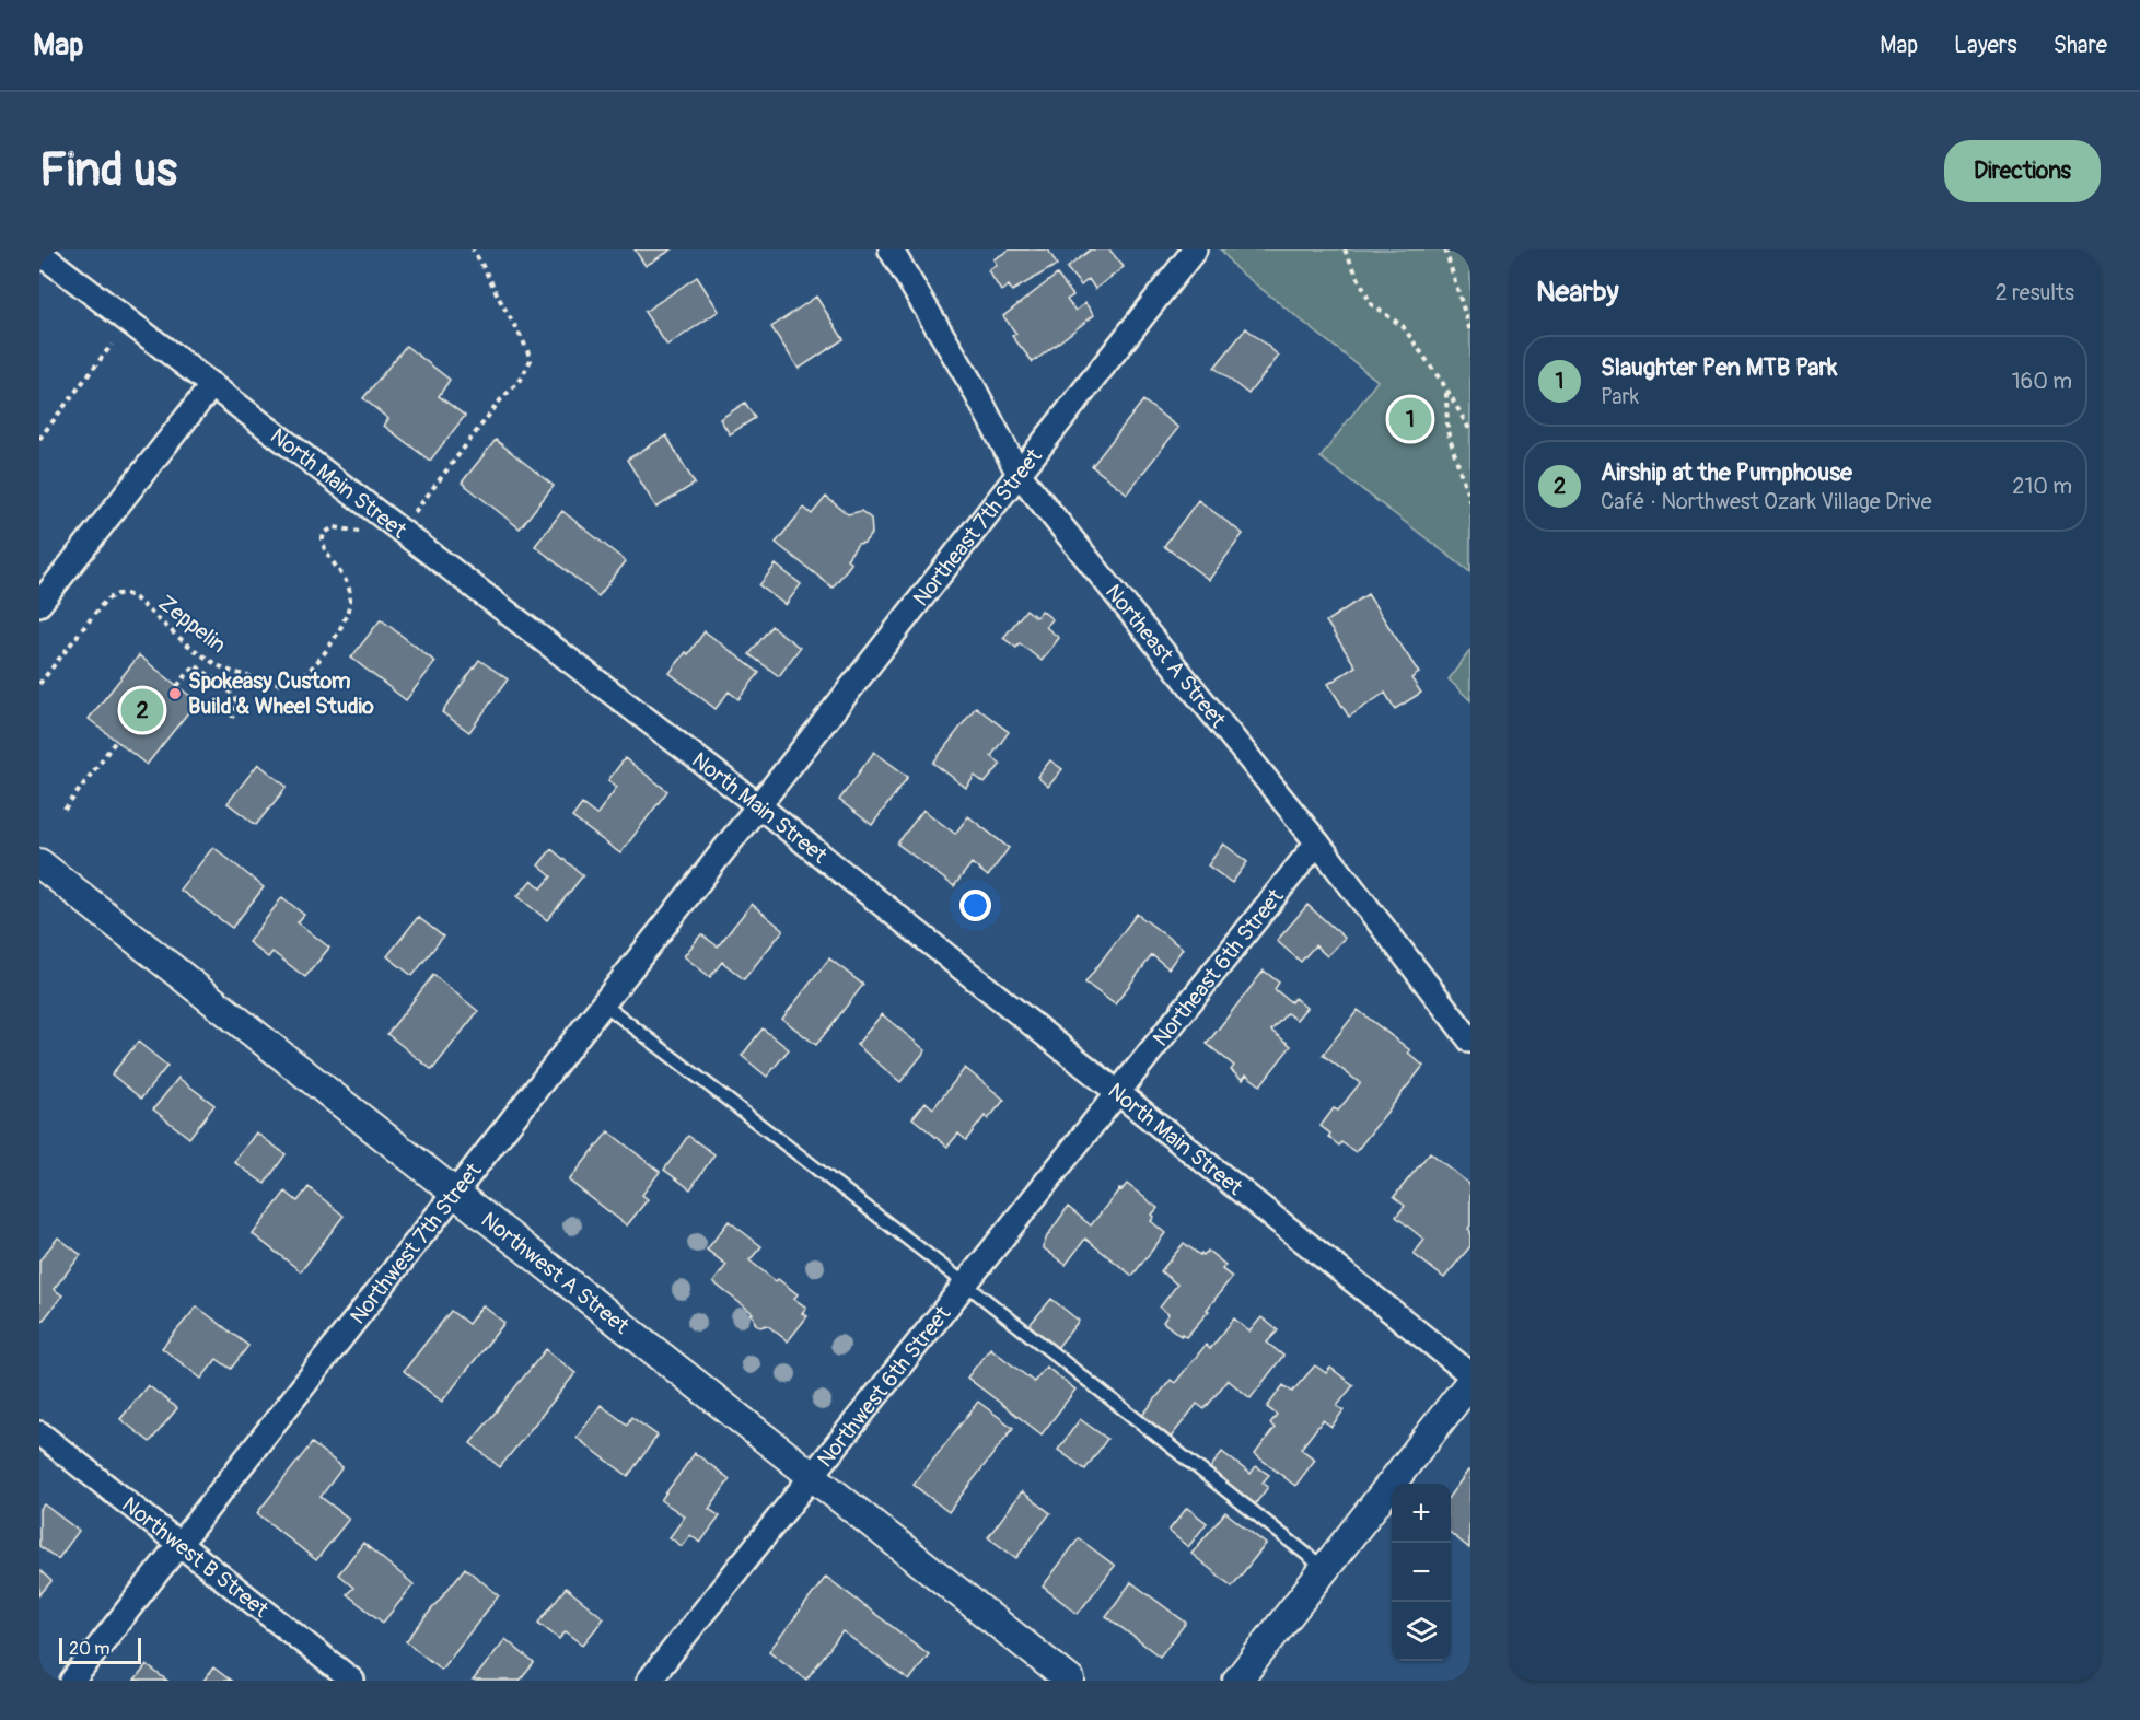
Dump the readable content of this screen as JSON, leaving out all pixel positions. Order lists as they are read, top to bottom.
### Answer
{
  "streets": {
    "street": [
      "North Main Street",
      "Northeast 7th Street",
      "Northeast A Street",
      "Northeast 6th Street",
      "Northwest 7th Street",
      "Northwest A Street",
      "Northwest 6th Street",
      "Northwest B Street"
    ],
    "path": ["Zeppelin"]
  },
  "crossings": [
    ["North Main Street", "Northeast 7th Street"],
    ["North Main Street", "Northeast 6th Street"],
    ["North Main Street", "Northwest 7th Street"],
    ["North Main Street", "Northwest 6th Street"],
    ["Northeast 7th Street", "Northeast A Street"],
    ["Northeast 7th Street", "Northwest 7th Street"],
    ["Northeast A Street", "Northeast 6th Street"],
    ["Northeast 6th Street", "Northwest 6th Street"],
    ["Northwest 7th Street", "Northwest A Street"],
    ["Northwest 7th Street", "Northwest B Street"],
    ["Northwest A Street", "Northwest 6th Street"]
  ],
  "places": ["Spokeasy Custom Build & Wheel Studio"],
  "scale_bar": "20 m",
  "page": {
    "header": "Map",
    "nav": ["Map", "Layers", "Share"],
    "buttons": "Directions",
    "title": "Find us",
    "heading": ["Nearby", "2 results"],
    "list": [
      {
        "mark": "1",
        "name": "Slaughter Pen MTB Park",
        "note": "Park",
        "value": "160 m"
      },
      {
        "mark": "2",
        "name": "Airship at the Pumphouse",
        "note": "Café · Northwest Ozark Village Drive",
        "value": "210 m"
      }
    ],
    "pins": ["1", "2"],
    "map_buttons": ["+", "−"],
    "scale": "20 m"
  }
}
